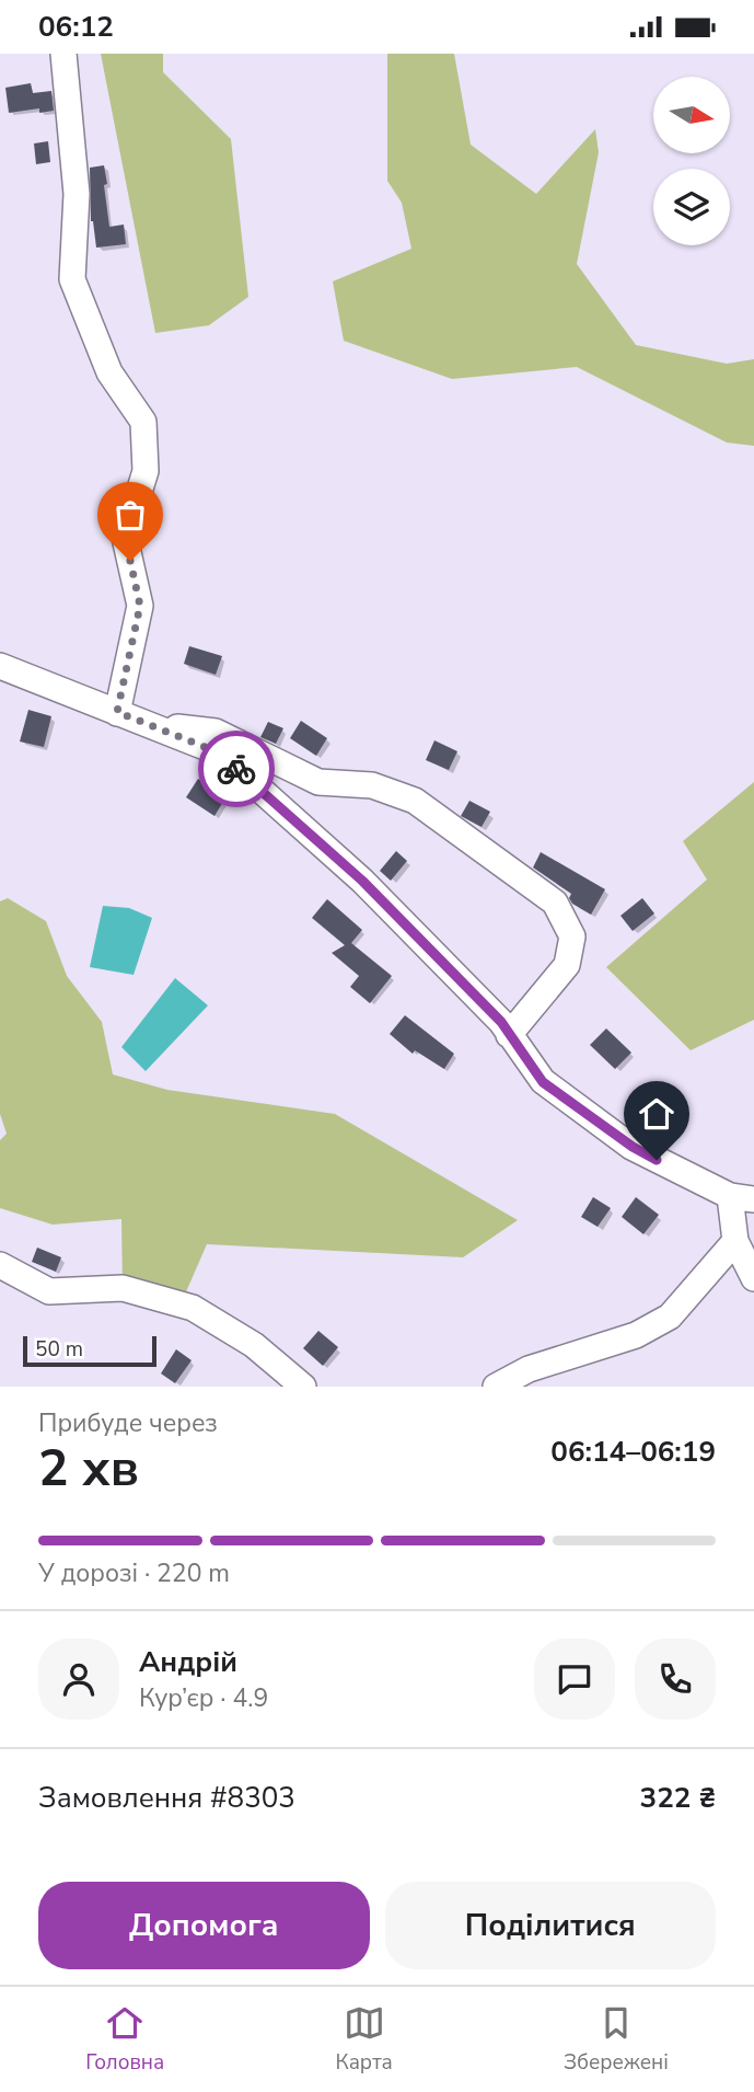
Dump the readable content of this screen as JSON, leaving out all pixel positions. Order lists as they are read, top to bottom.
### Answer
{
  "scale_bar": "50 m",
  "north": "right",
  "page": {
    "status": "06:12",
    "scale": "50 m",
    "heading": ["2 хв", "Прибуде через", "06:14–06:19"],
    "panel": [
      "Андрій",
      "Кур’єр · 4.9",
      "Замовлення #8303",
      "322 ₴"
    ],
    "bar": "У дорозі · 220 m",
    "buttons": ["Допомога", "Поділитися"],
    "tabs": ["Головна", "Карта", "Збережені"]
  }
}
